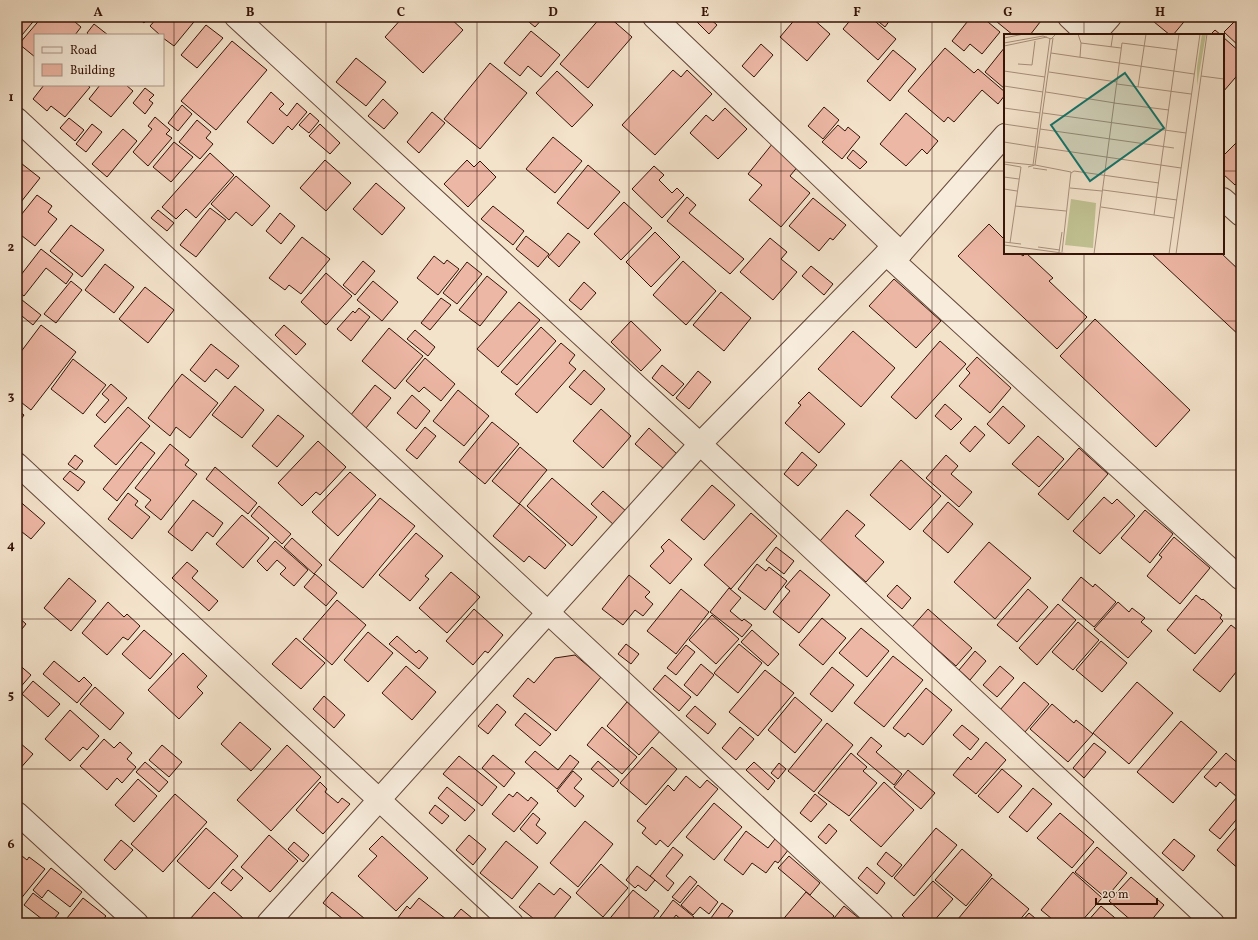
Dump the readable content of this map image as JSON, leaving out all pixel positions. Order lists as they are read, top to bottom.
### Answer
{
  "legend": ["Road", "Building"],
  "scale_bar": "20 m",
  "grid": {
    "columns": [
      "A",
      "B",
      "C",
      "D",
      "E",
      "F",
      "G",
      "H"
    ],
    "rows": [
      "1",
      "2",
      "3",
      "4",
      "5",
      "6"
    ]
  }
}
